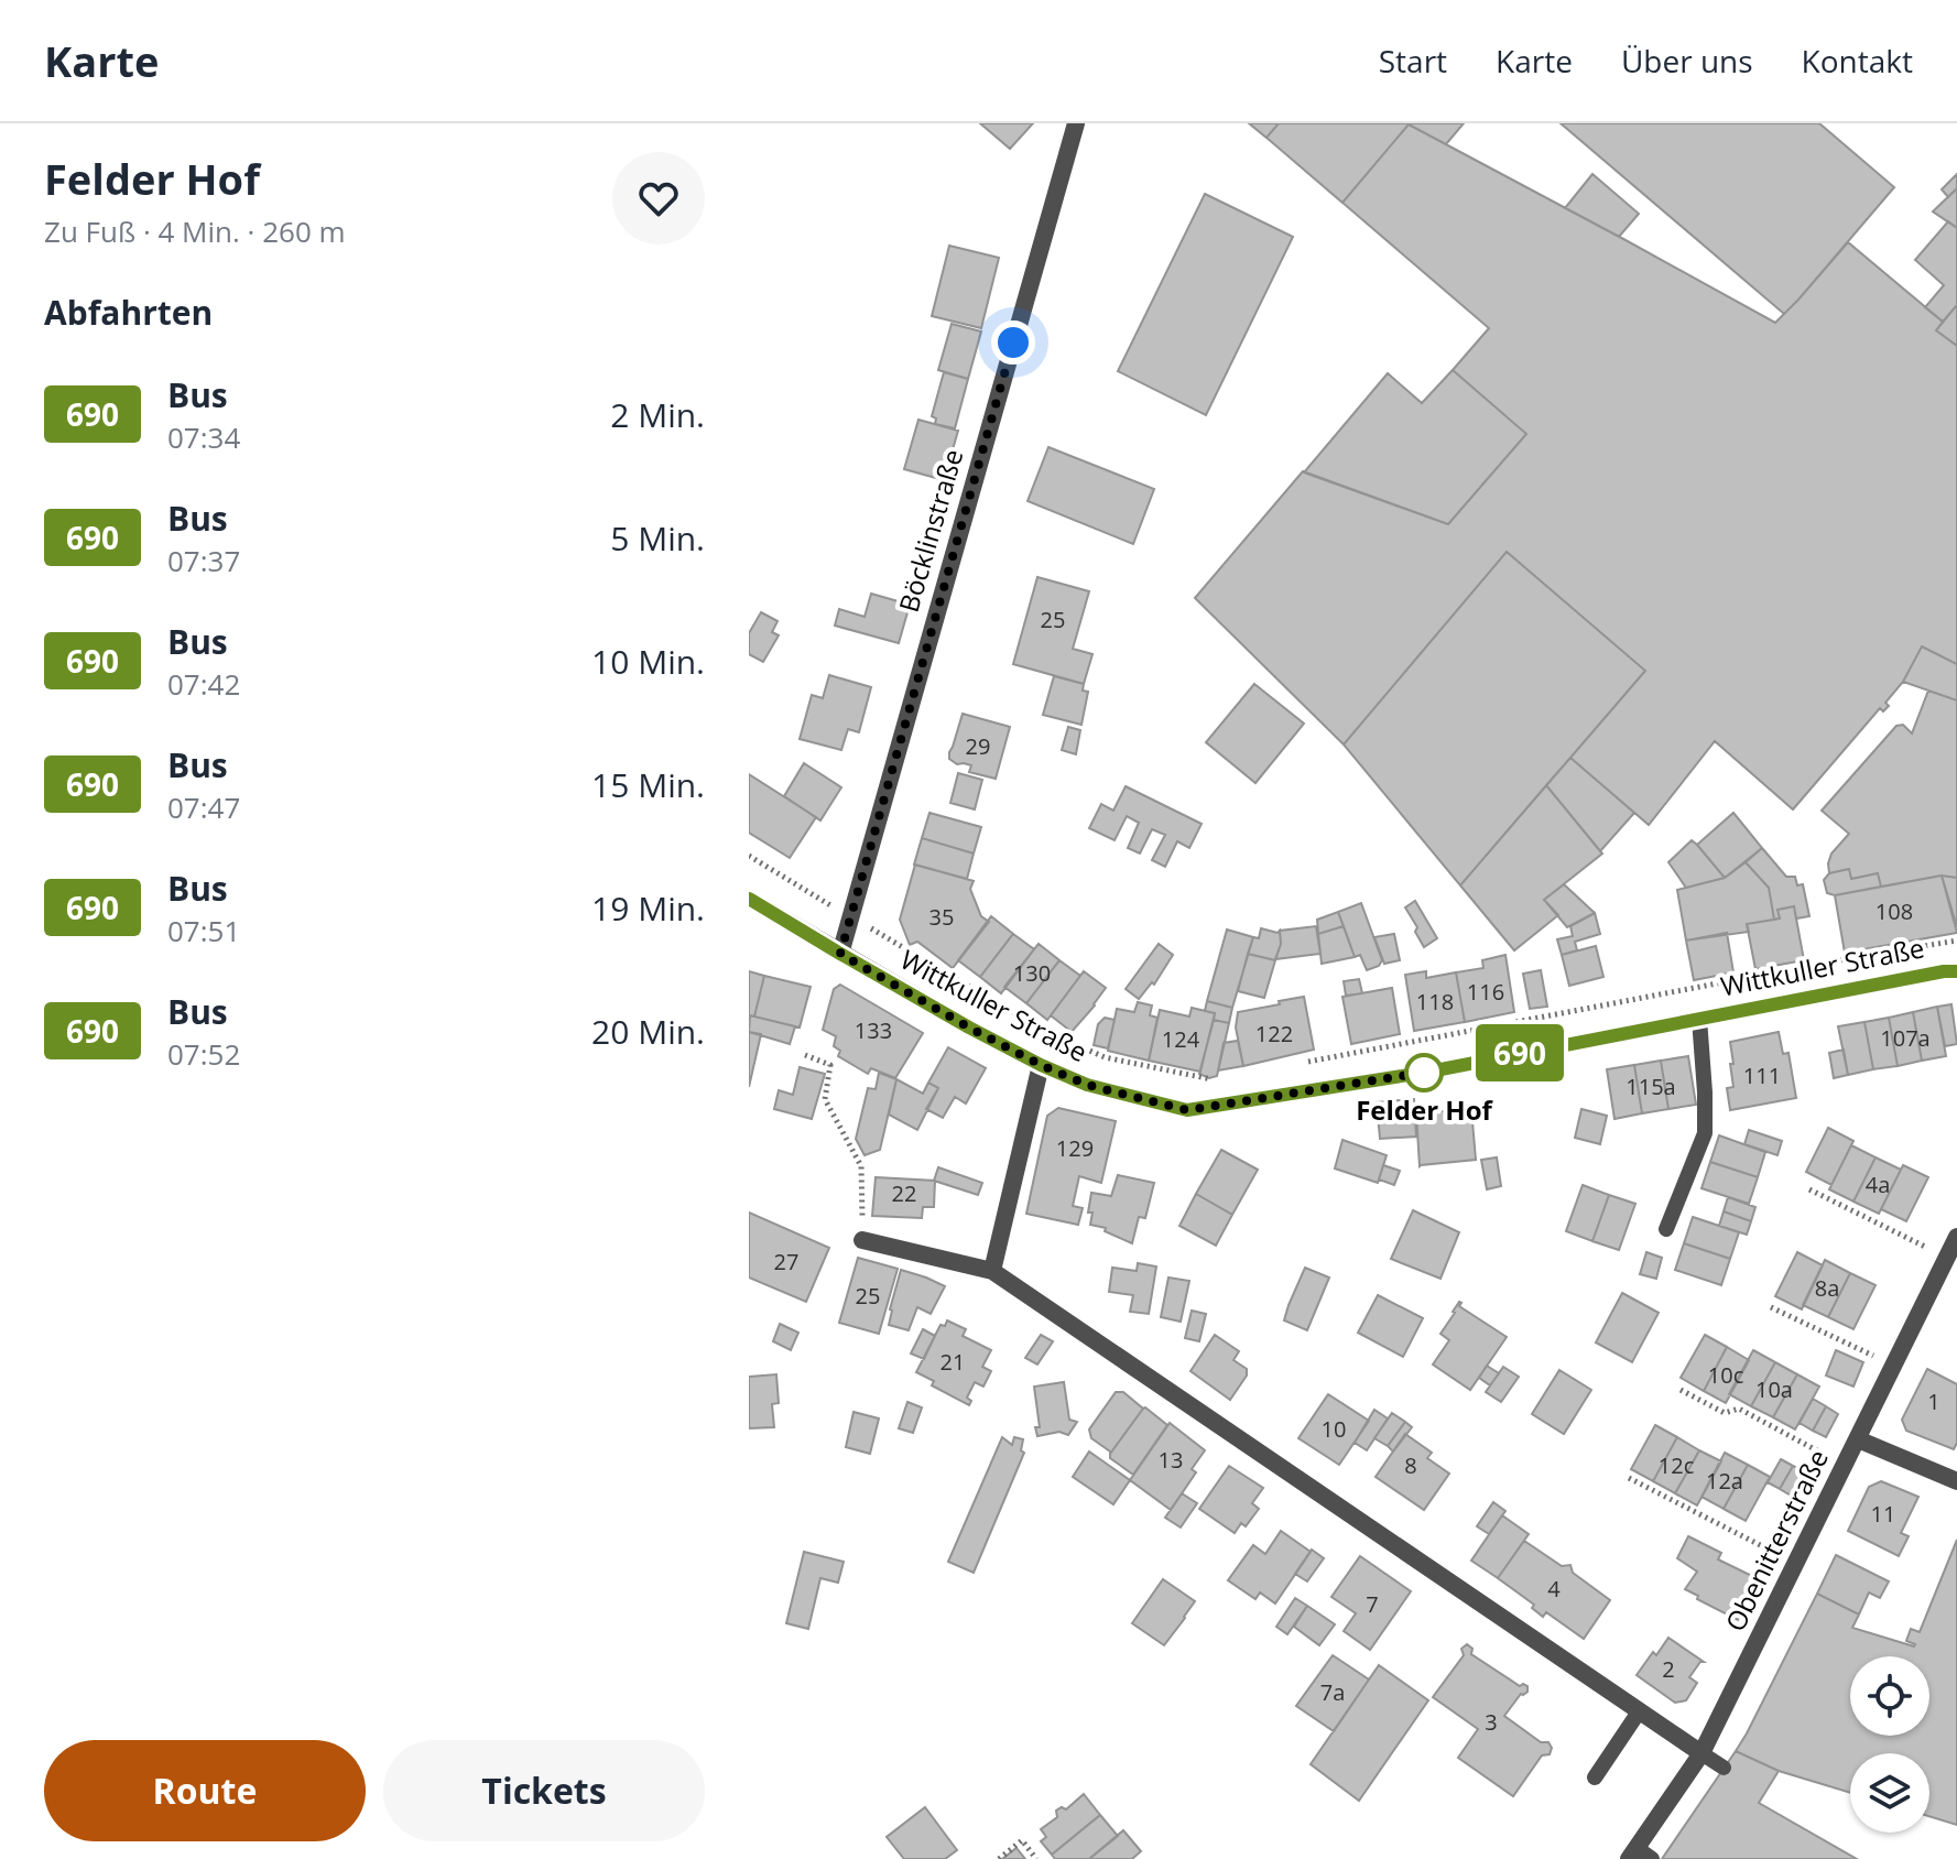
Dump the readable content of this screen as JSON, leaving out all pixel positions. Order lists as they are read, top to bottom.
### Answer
{
  "streets": {
    "main road": ["Wittkuller Straße"],
    "street": ["Böcklinstraße", "Obenitterstraße"]
  },
  "crossings": [
    ["Böcklinstraße", "Wittkuller Straße"]
  ],
  "places": ["Felder Hof"],
  "lines": ["bus line 690"],
  "house_numbers": [
    "25",
    "29",
    "108",
    "35",
    "130",
    "116",
    "118",
    "133",
    "122",
    "107a",
    "124",
    "111",
    "115a",
    "129",
    "4a",
    "22",
    "27",
    "8a",
    "25",
    "21",
    "10c",
    "10a",
    "1",
    "10",
    "13",
    "8",
    "12c",
    "12a",
    "11",
    "4",
    "7",
    "2",
    "7a",
    "3"
  ],
  "page": {
    "header": "Karte",
    "nav": [
      "Start",
      "Karte",
      "Über uns",
      "Kontakt"
    ],
    "heading": [
      ["Felder Hof", "Zu Fuß · 4 Min. · 260 m"],
      "Abfahrten"
    ],
    "on_map": "690",
    "list": [
      {
        "mark": "690",
        "name": "Bus",
        "note": "07:34",
        "value": "2 Min."
      },
      {
        "mark": "690",
        "name": "Bus",
        "note": "07:37",
        "value": "5 Min."
      },
      {
        "mark": "690",
        "name": "Bus",
        "note": "07:42",
        "value": "10 Min."
      },
      {
        "mark": "690",
        "name": "Bus",
        "note": "07:47",
        "value": "15 Min."
      },
      {
        "mark": "690",
        "name": "Bus",
        "note": "07:51",
        "value": "19 Min."
      },
      {
        "mark": "690",
        "name": "Bus",
        "note": "07:52",
        "value": "20 Min."
      }
    ],
    "buttons": ["Route", "Tickets"]
  }
}
